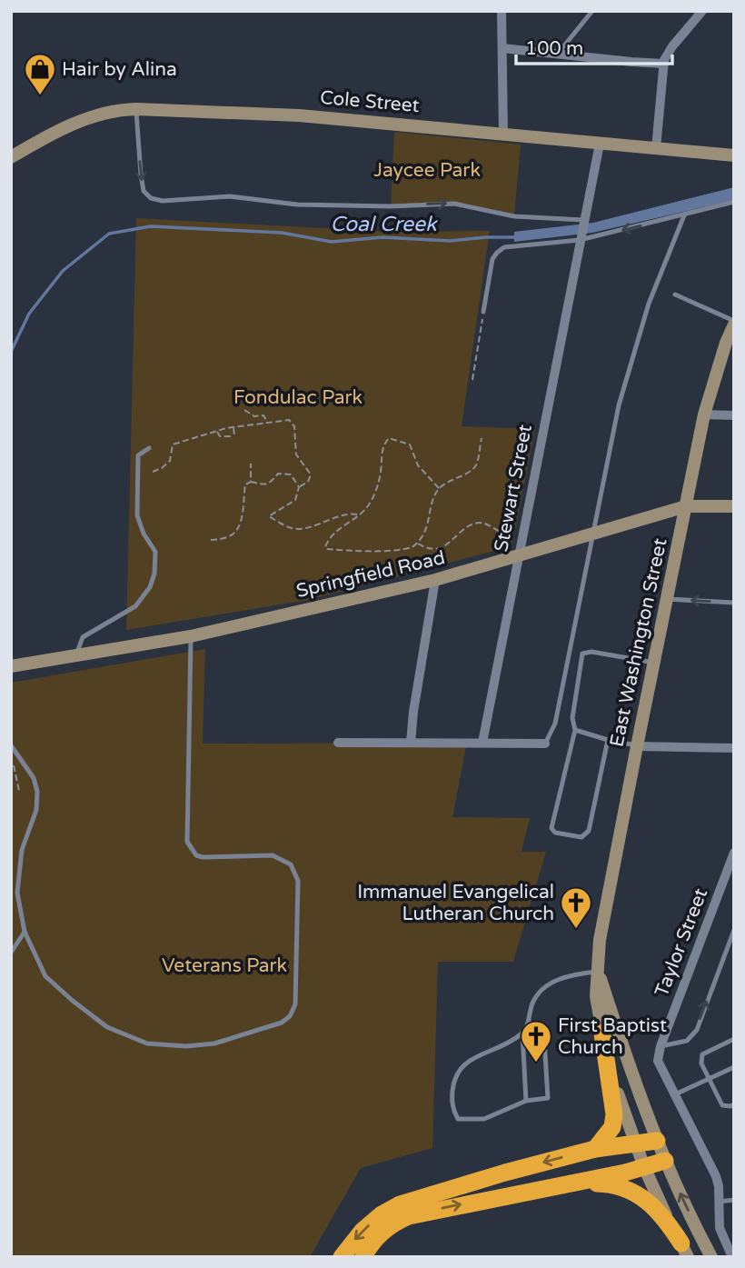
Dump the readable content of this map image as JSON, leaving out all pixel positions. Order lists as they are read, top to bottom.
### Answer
{
  "streets": {
    "main road": ["Cole Street", "Springfield Road", "East Washington Street"],
    "street": ["Stewart Street", "Taylor Street"]
  },
  "crossings": [
    ["Stewart Street", "Springfield Road"],
    ["Springfield Road", "East Washington Street"]
  ],
  "water": ["Coal Creek"],
  "parks": ["Jaycee Park", "Fondulac Park", "Veterans Park"],
  "places": {
    "shop": ["Hair by Alina"],
    "church": ["Immanuel Evangelical Lutheran Church", "First Baptist Church"]
  },
  "scale_bar": "100 m"
}
